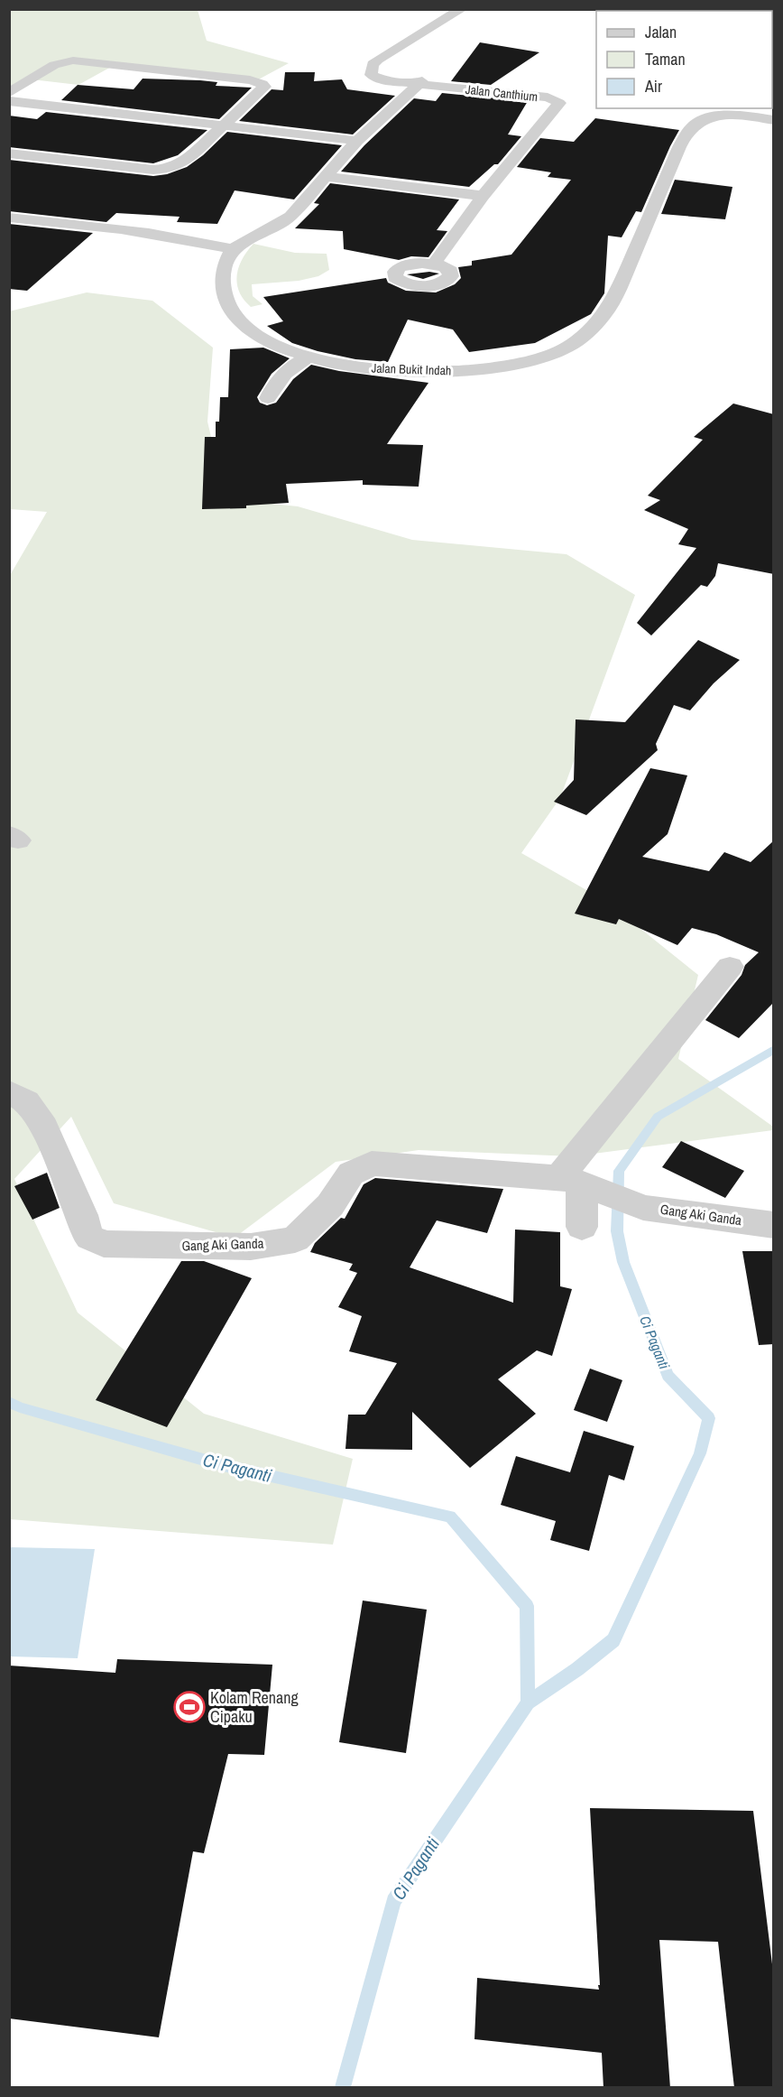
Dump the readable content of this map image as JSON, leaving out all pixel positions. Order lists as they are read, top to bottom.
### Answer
{
  "streets": {
    "street": ["Jalan Canthium", "Jalan Bukit Indah", "Gang Aki Ganda"]
  },
  "water": ["Ci Paganti"],
  "places": {
    "sports": ["Kolam Renang Cipaku"]
  },
  "legend": ["Jalan", "Taman", "Air"]
}
